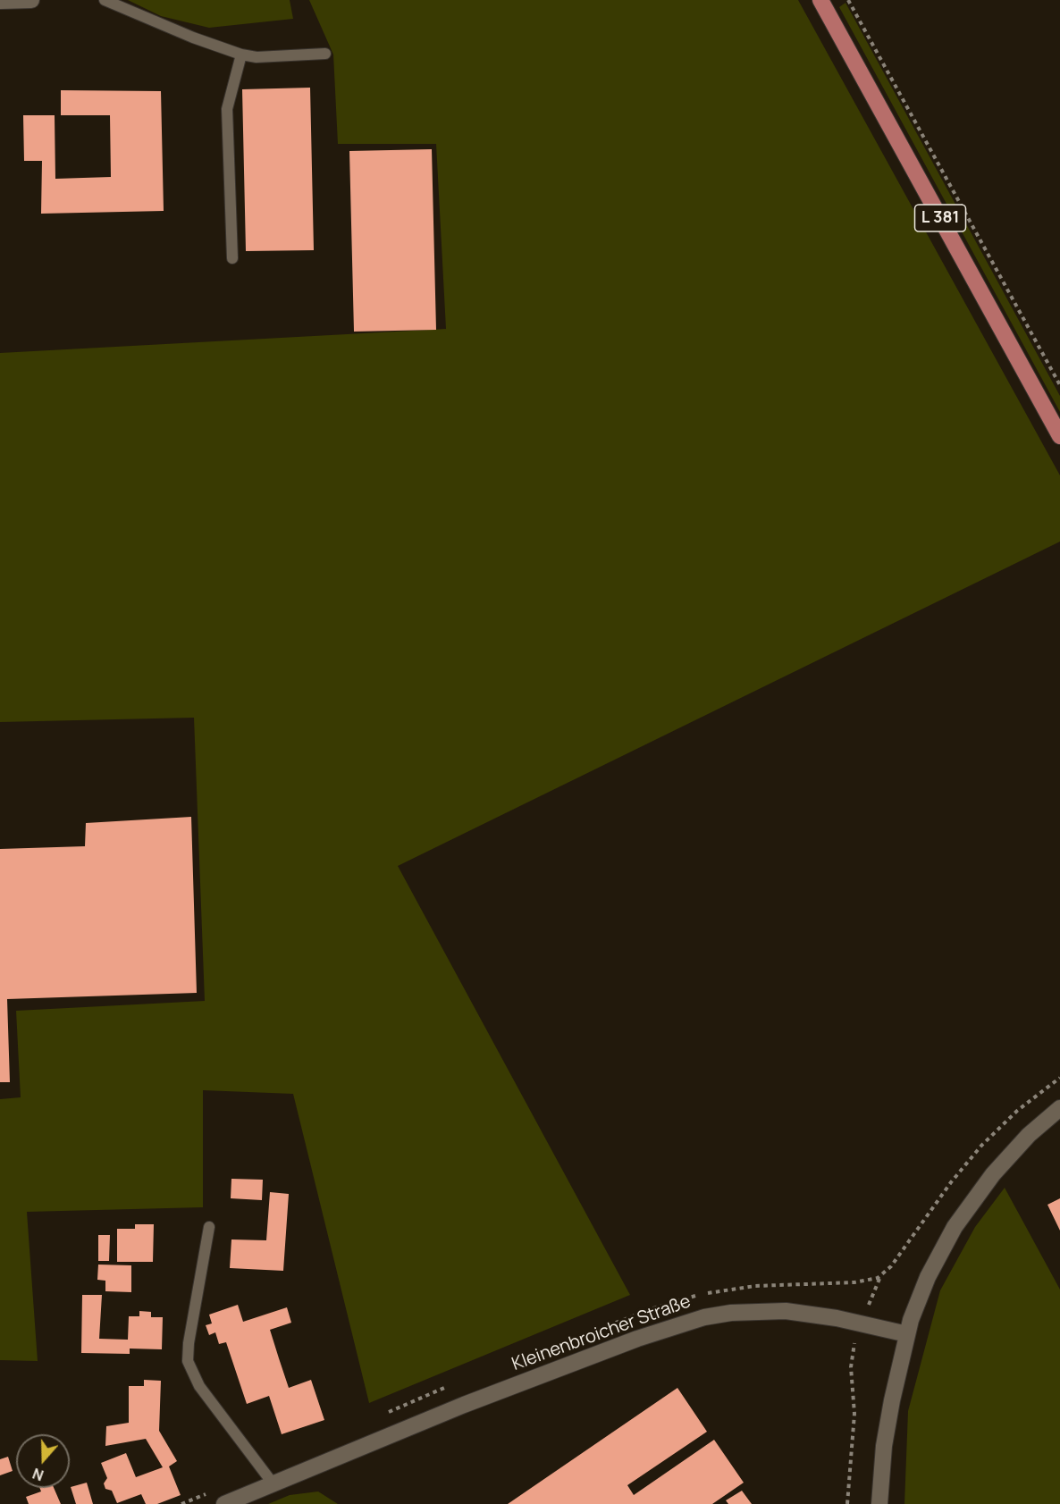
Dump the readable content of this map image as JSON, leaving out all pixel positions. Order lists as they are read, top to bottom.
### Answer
{
  "streets": {
    "main road": ["L 381"],
    "street": ["Kleinenbroicher Straße"]
  },
  "north": "bottom"
}
